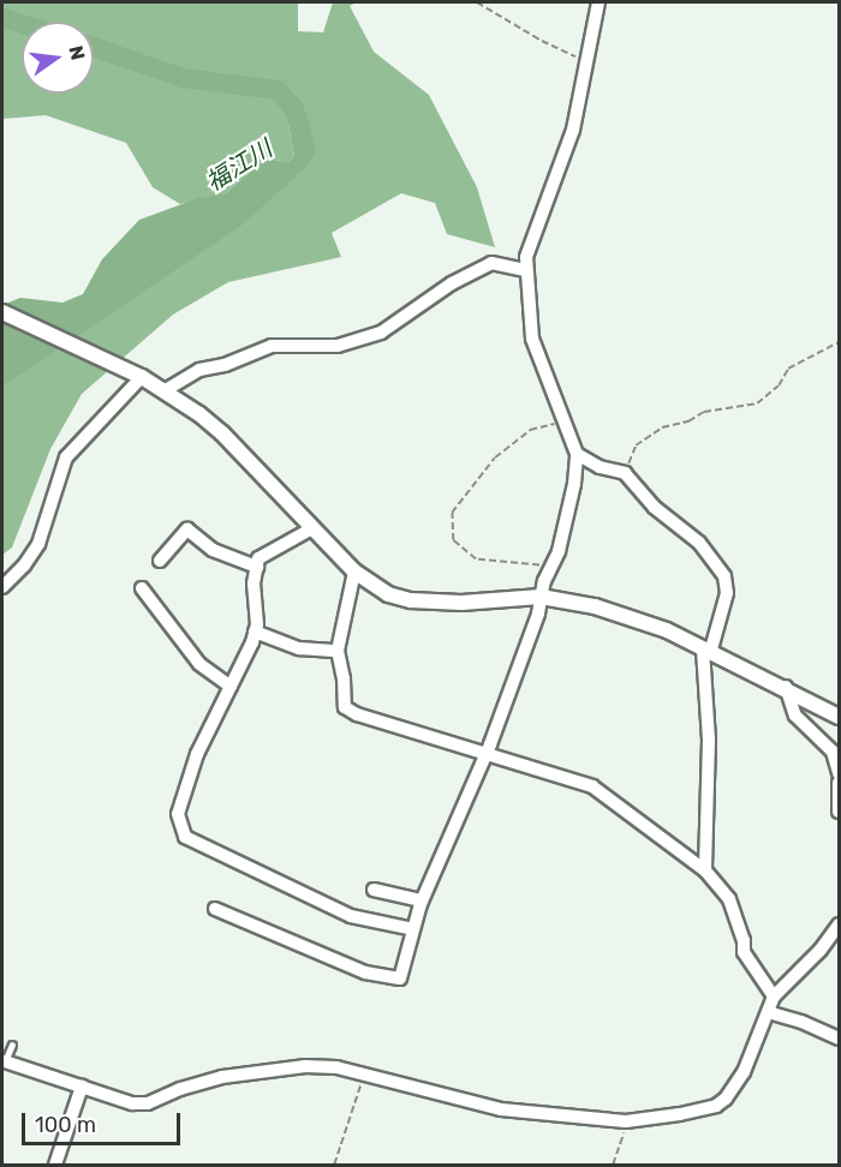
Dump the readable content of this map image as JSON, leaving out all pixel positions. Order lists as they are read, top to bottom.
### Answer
{
  "water": ["福江川"],
  "scale_bar": "100 m",
  "north": "right"
}
